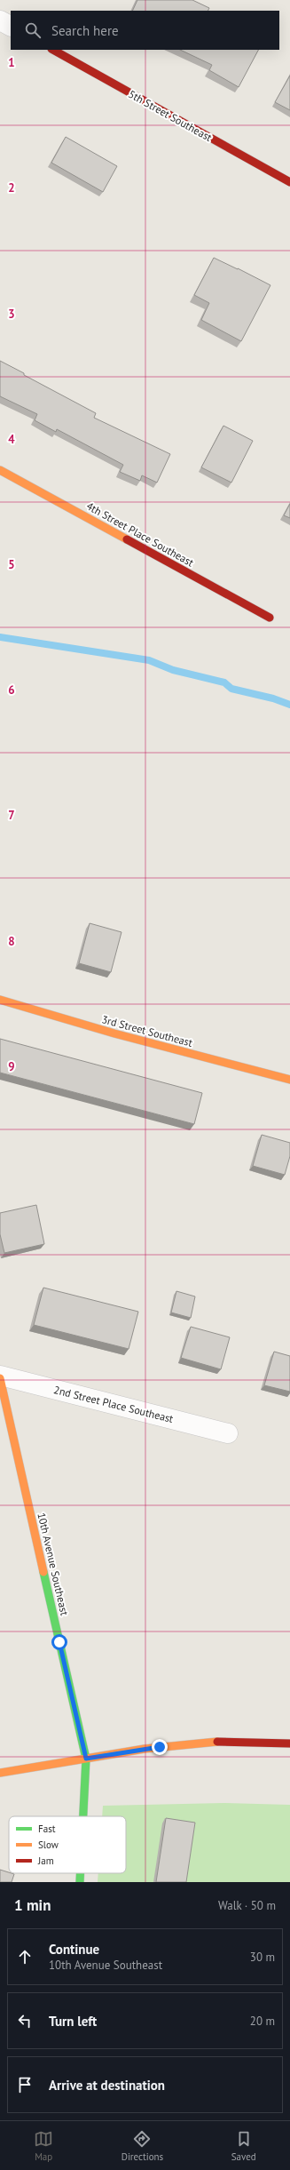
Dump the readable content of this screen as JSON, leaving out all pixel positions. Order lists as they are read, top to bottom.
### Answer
{
  "streets": {
    "street": [
      "5th Street Southeast",
      "4th Street Place Southeast",
      "3rd Street Southeast",
      "2nd Street Place Southeast",
      "10th Avenue Southeast"
    ]
  },
  "crossings": [
    ["2nd Street Place Southeast", "10th Avenue Southeast"]
  ],
  "legend": ["Fast", "Slow", "Jam"],
  "page": {
    "search": "Search here",
    "heading": ["1 min", "Walk · 50 m"],
    "list": [
      ["Continue", "10th Avenue Southeast", "30 m"],
      ["Turn left", "20 m"],
      "Arrive at destination"
    ],
    "nav": ["Map", "Directions", "Saved"]
  },
  "grid": {
    "rows": [
      "1",
      "2",
      "3",
      "4",
      "5",
      "6",
      "7",
      "8",
      "9"
    ]
  }
}
